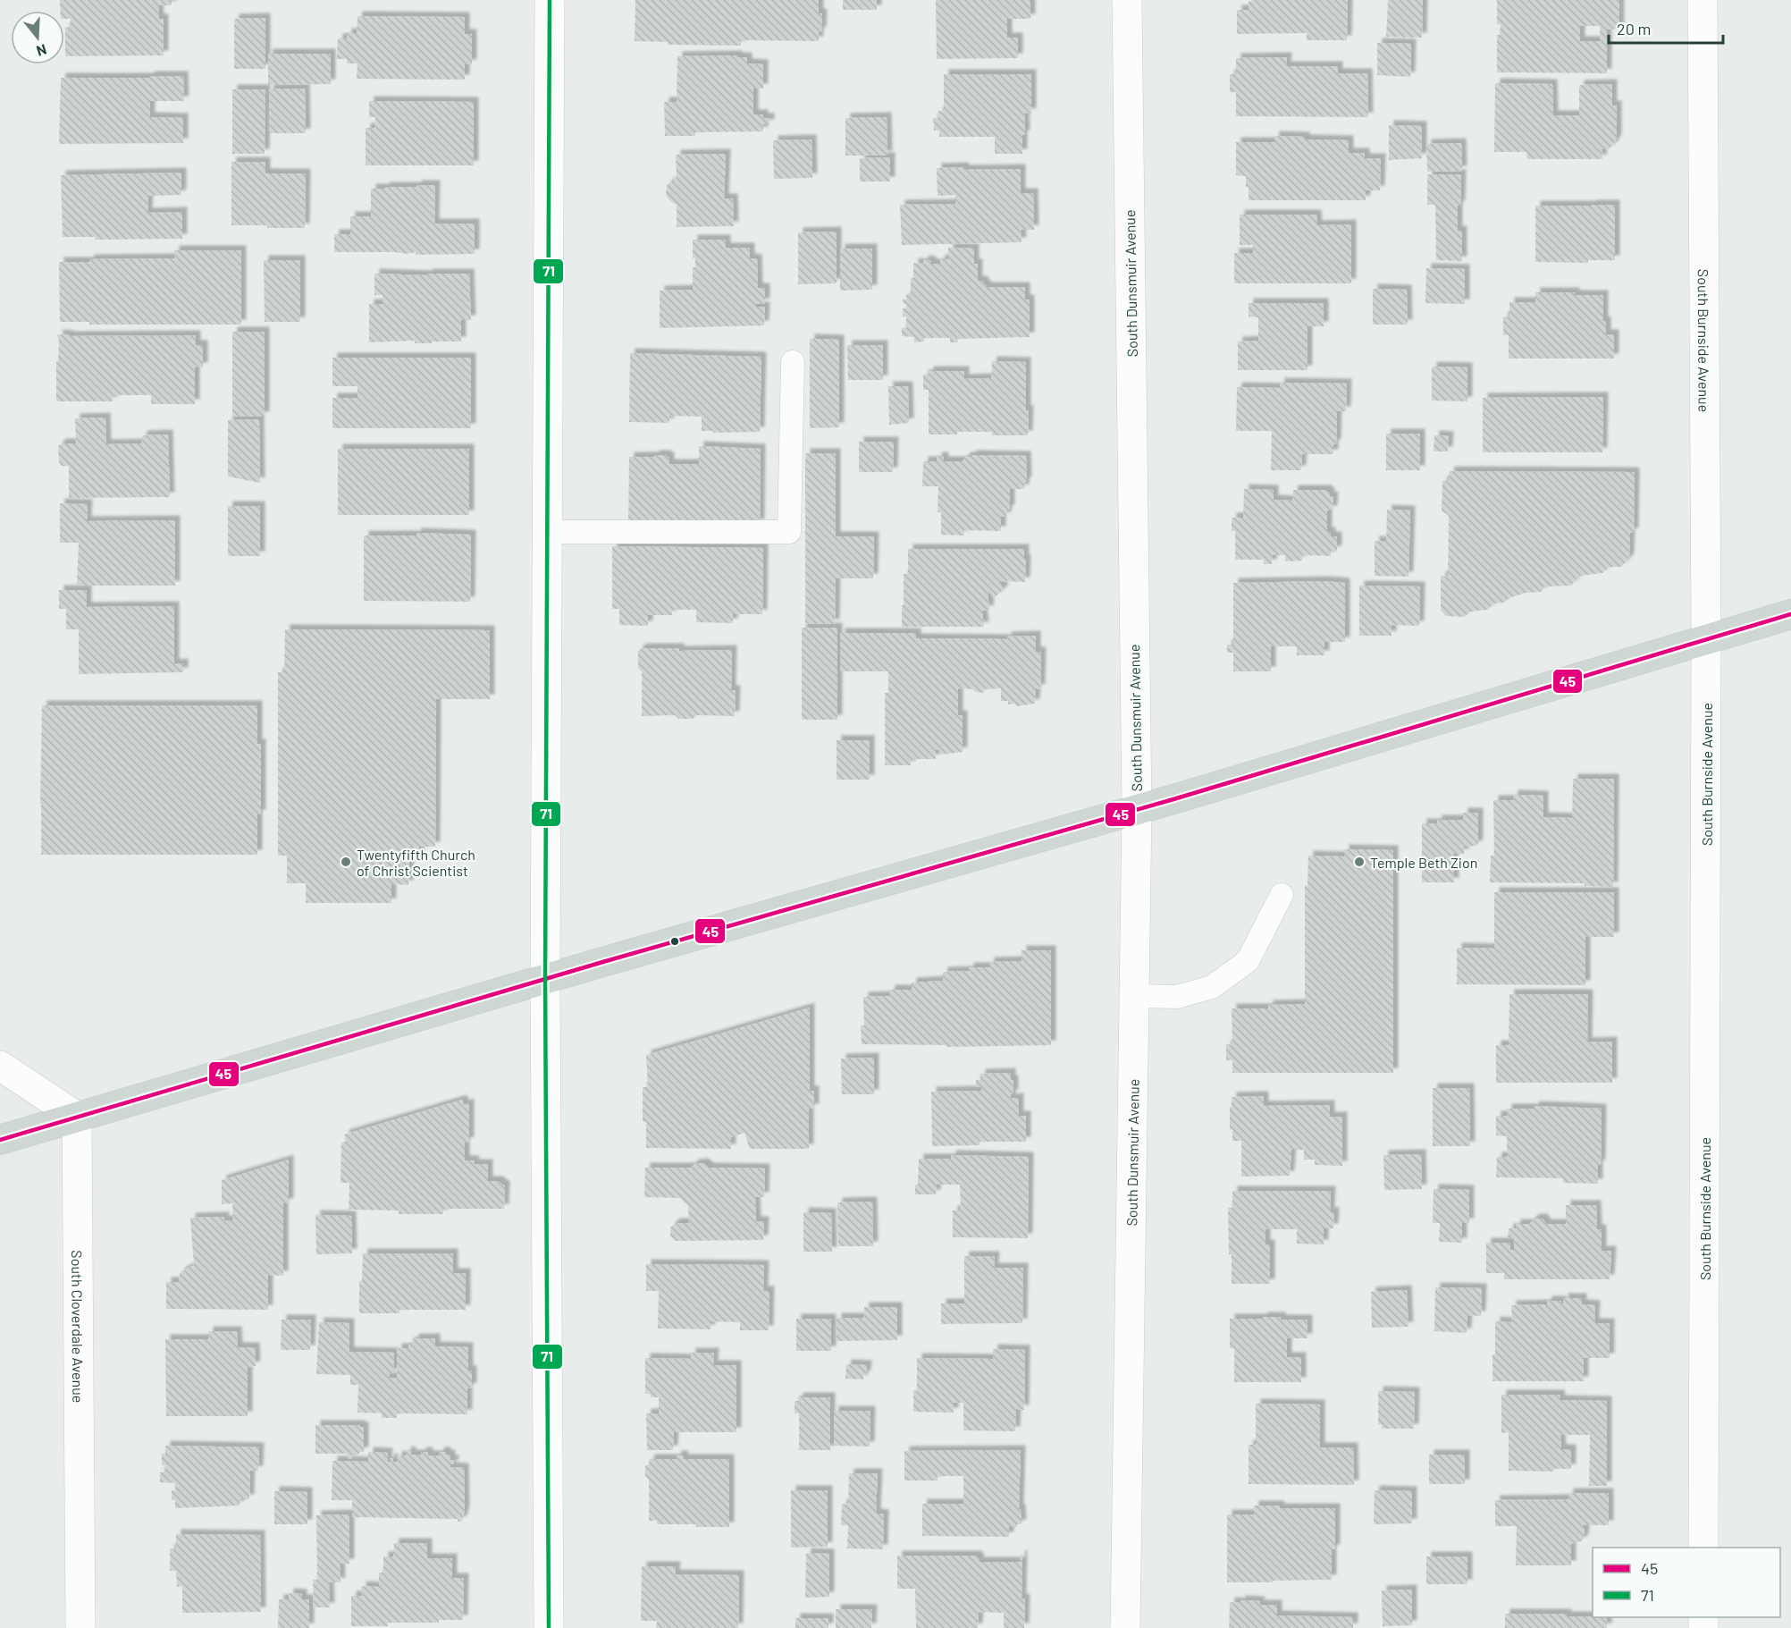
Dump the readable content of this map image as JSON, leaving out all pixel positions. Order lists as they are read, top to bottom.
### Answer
{
  "streets": {
    "street": ["South Dunsmuir Avenue", "South Burnside Avenue", "South Cloverdale Avenue"]
  },
  "places": ["Twentyfifth Church of Christ Scientist", "Temple Beth Zion"],
  "lines": ["transit line 71", "transit line 45"],
  "legend": ["45", "71"],
  "scale_bar": "20 m",
  "north": "bottom"
}
